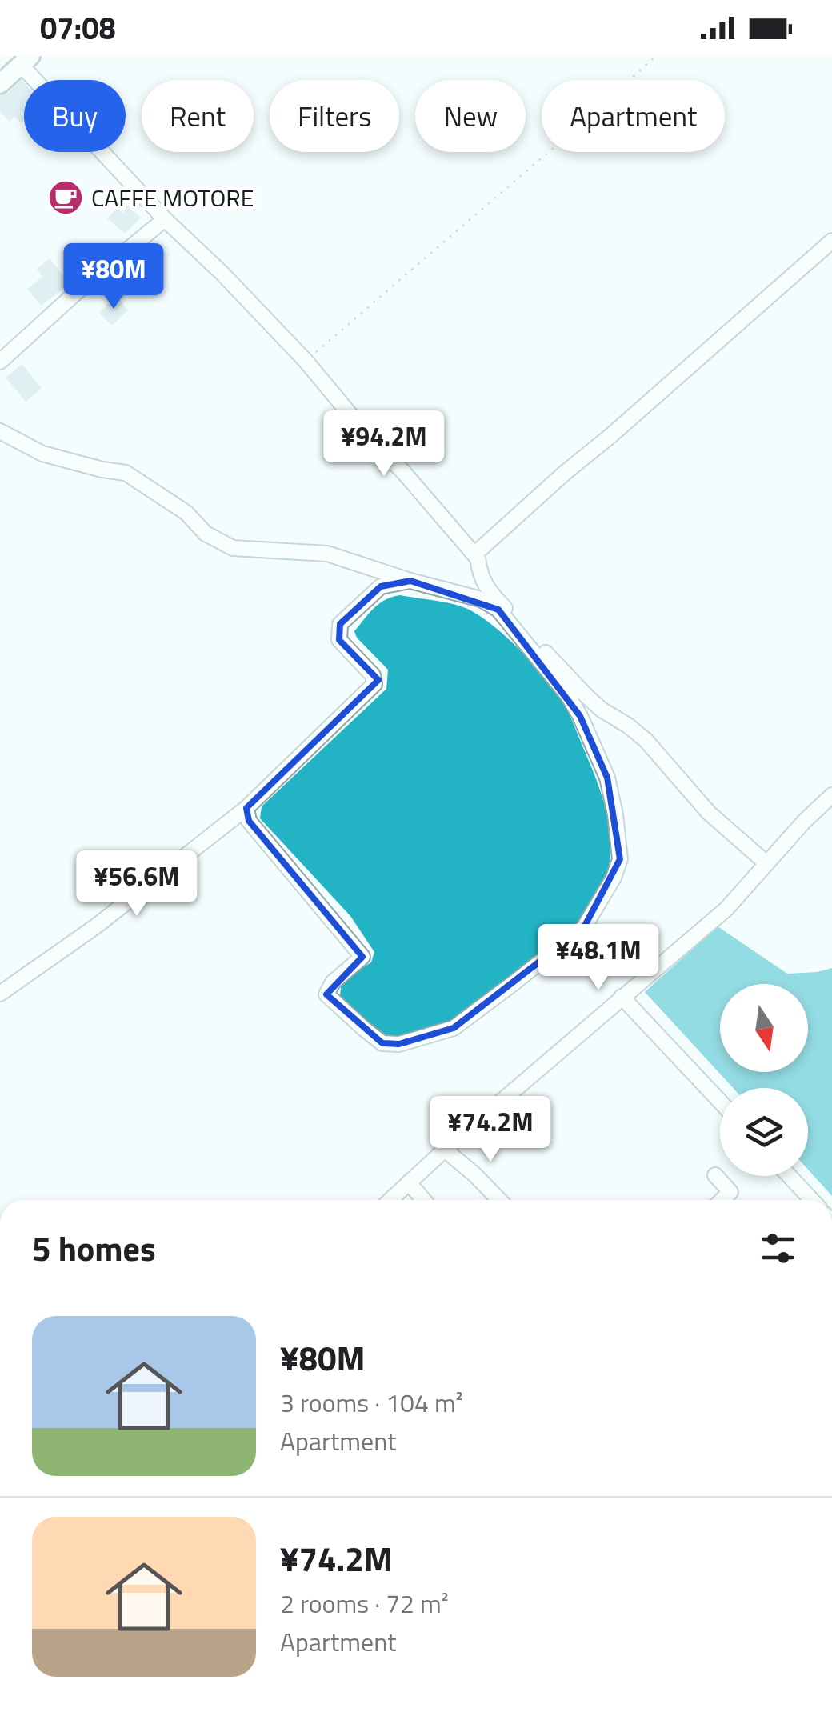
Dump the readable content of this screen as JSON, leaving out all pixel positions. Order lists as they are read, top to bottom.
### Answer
{
  "places": {
    "cafe": ["CAFFE MOTORE"]
  },
  "north": "bottom",
  "page": {
    "status": "07:08",
    "chip": [
      "Buy",
      "Rent",
      "Filters",
      "New",
      "Apartment"
    ],
    "price": [
      "¥80M",
      "¥94.2M",
      "¥56.6M",
      "¥48.1M",
      "¥74.2M"
    ],
    "heading": "5 homes",
    "list": [
      {
        "name": "¥80M",
        "note": "3 rooms · 104 m² · Apartment"
      },
      {
        "name": "¥74.2M",
        "note": "2 rooms · 72 m² · Apartment"
      }
    ]
  }
}
